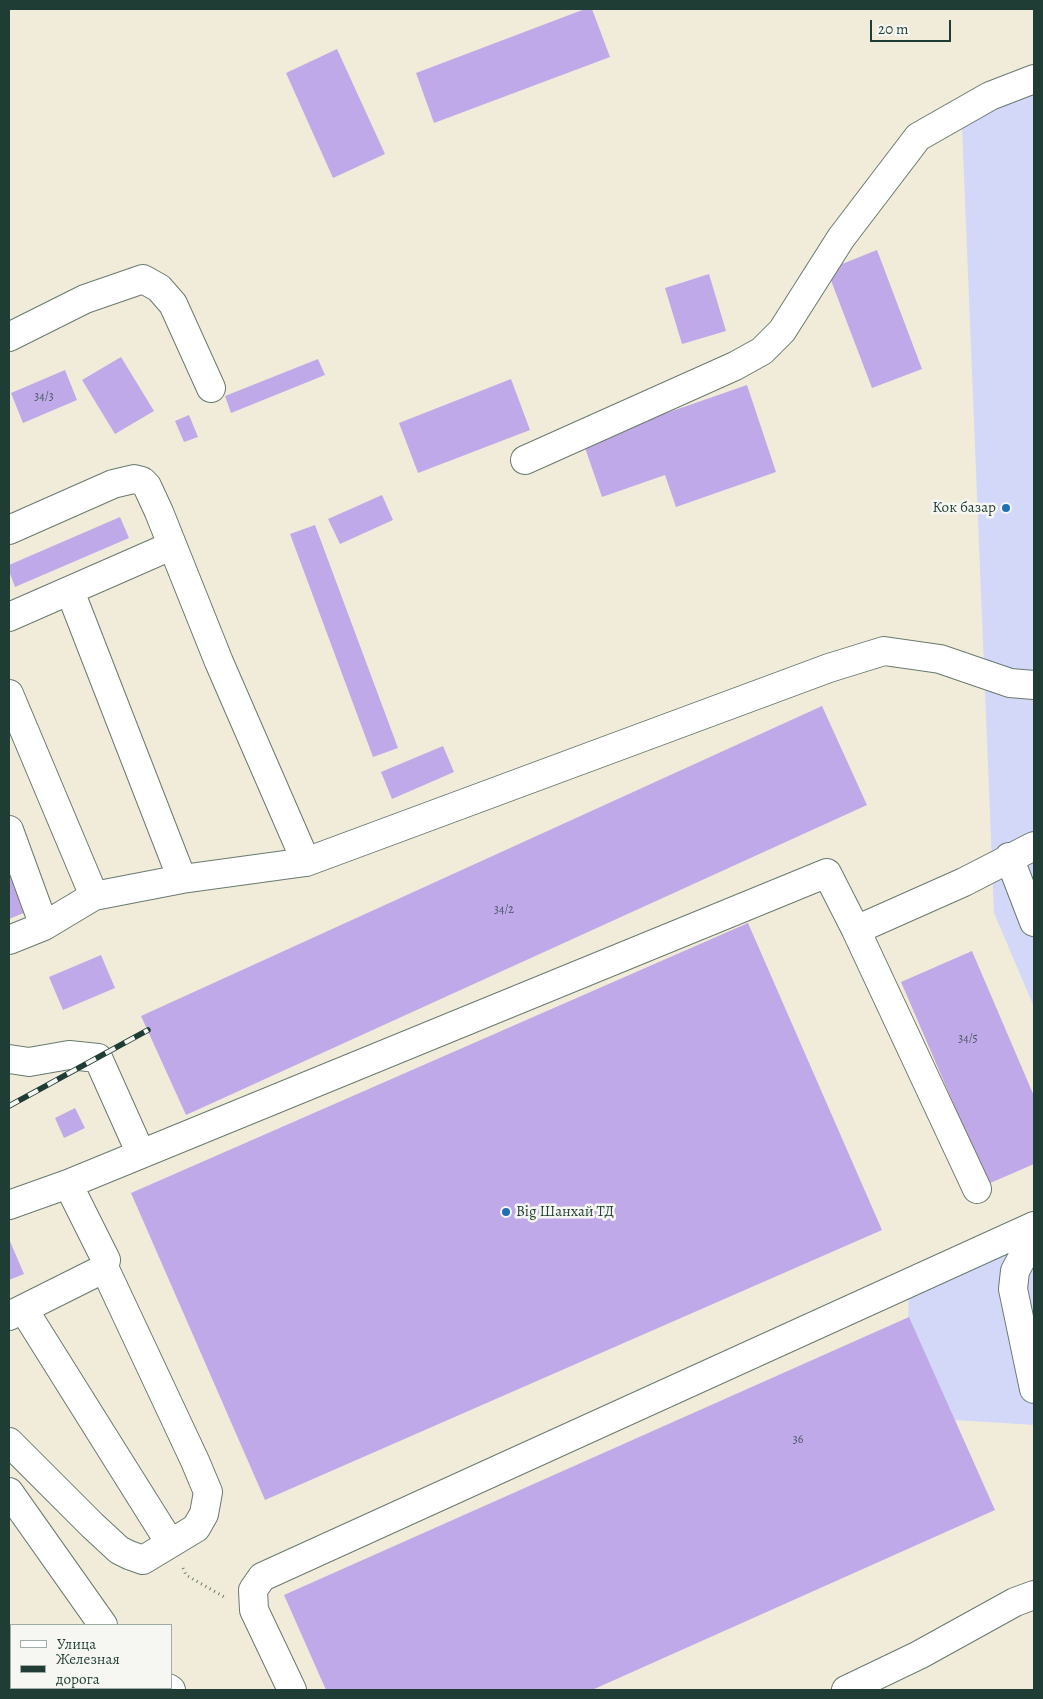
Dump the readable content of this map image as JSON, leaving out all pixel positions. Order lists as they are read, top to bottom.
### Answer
{
  "places": ["Кок базар", "Big Шанхай ТД"],
  "house_numbers": [
    "34/3",
    "34/2",
    "34/5",
    "36"
  ],
  "legend": ["Улица", "Железная дорога"],
  "scale_bar": "20 m"
}
